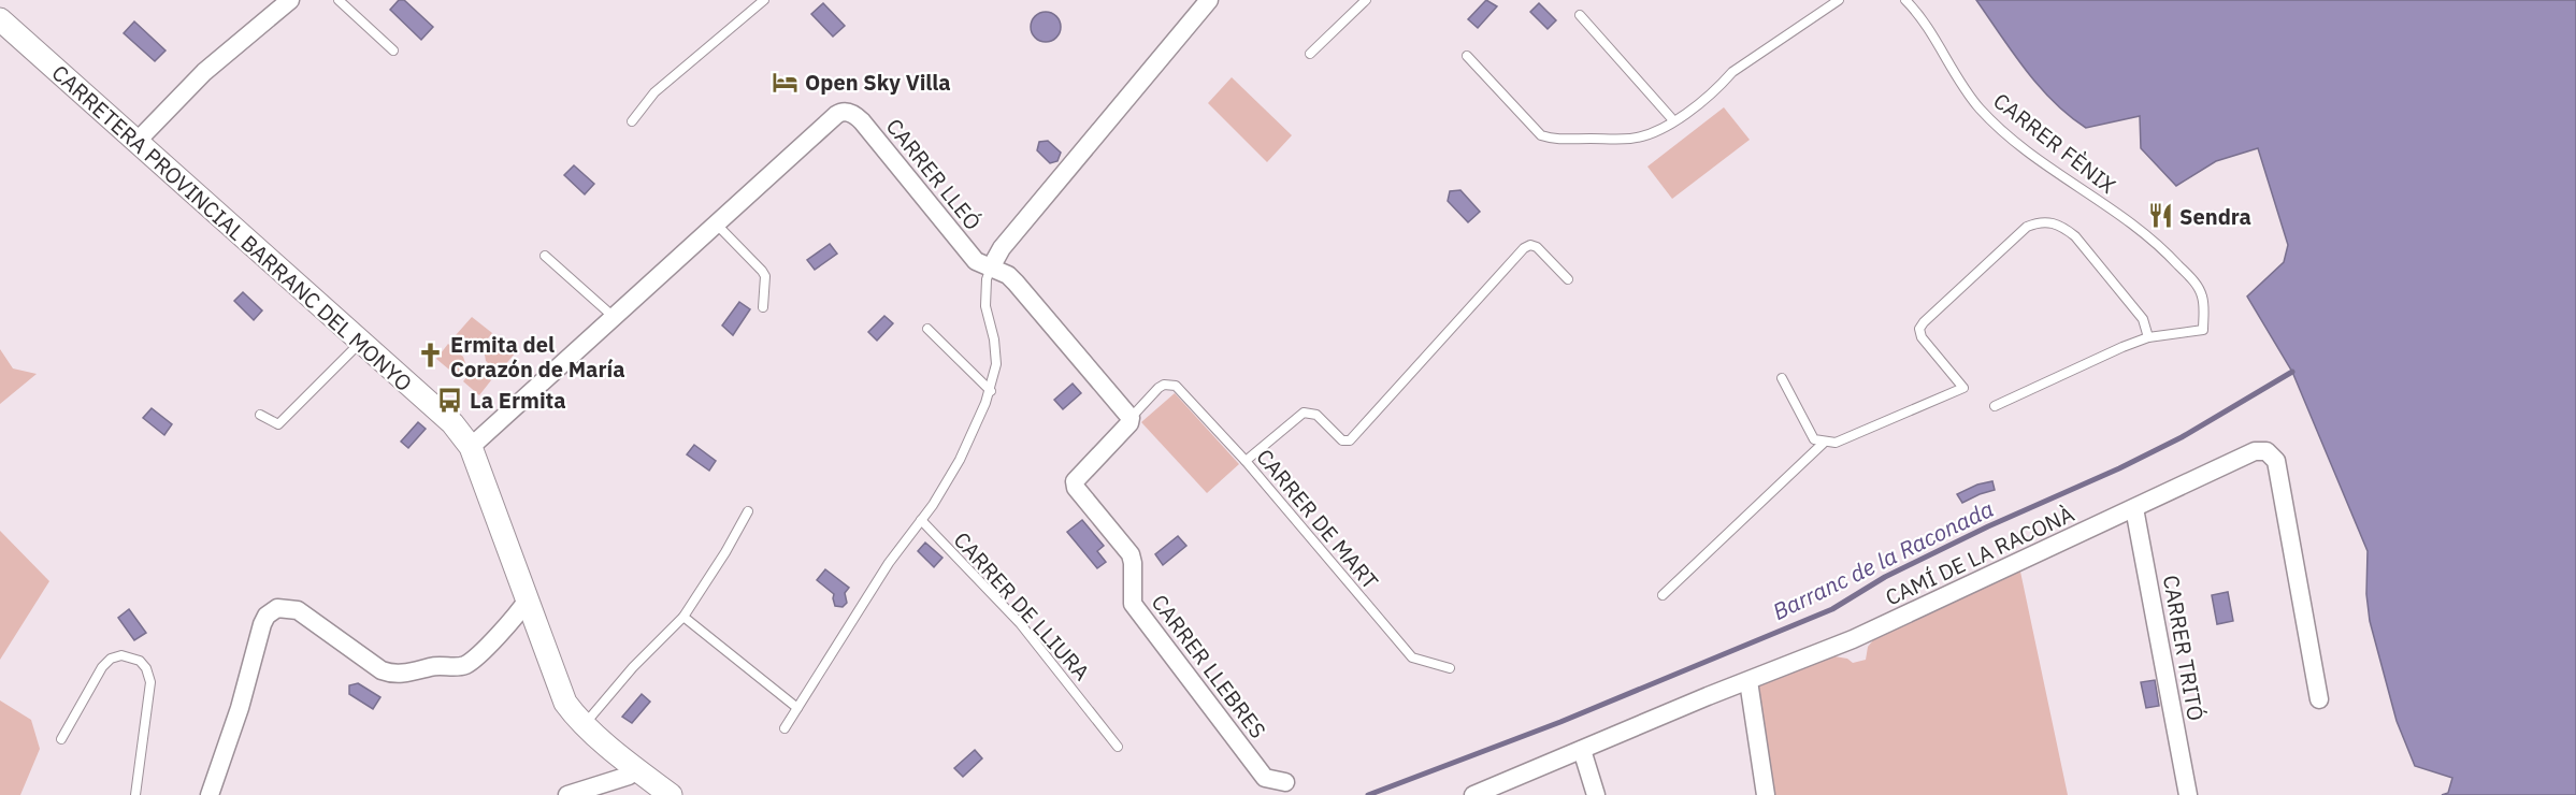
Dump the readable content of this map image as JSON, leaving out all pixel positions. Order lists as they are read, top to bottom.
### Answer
{
  "streets": {
    "street": [
      "CARRER LLEÓ",
      "CARRETERA PROVINCIAL BARRANC DEL MONYO",
      "CAMÍ DE LA RACONÀ",
      "CARRER TRITÓ",
      "CARRER LLEBRES"
    ],
    "lane": ["CARRER FÈNIX", "CARRER DE MART", "CARRER DE LLIURA"]
  },
  "crossings": [
    ["CARRER LLEÓ", "CARRETERA PROVINCIAL BARRANC DEL MONYO"],
    ["CARRER DE MART", "CARRER LLEBRES"],
    ["CAMÍ DE LA RACONÀ", "CARRER TRITÓ"]
  ],
  "water": ["Barranc de la Raconada"],
  "places": {
    "hotel": ["Open Sky Villa"],
    "restaurant": ["Sendra"],
    "church": ["Ermita del Corazón de María"],
    "bus stop": ["La Ermita"]
  }
}
